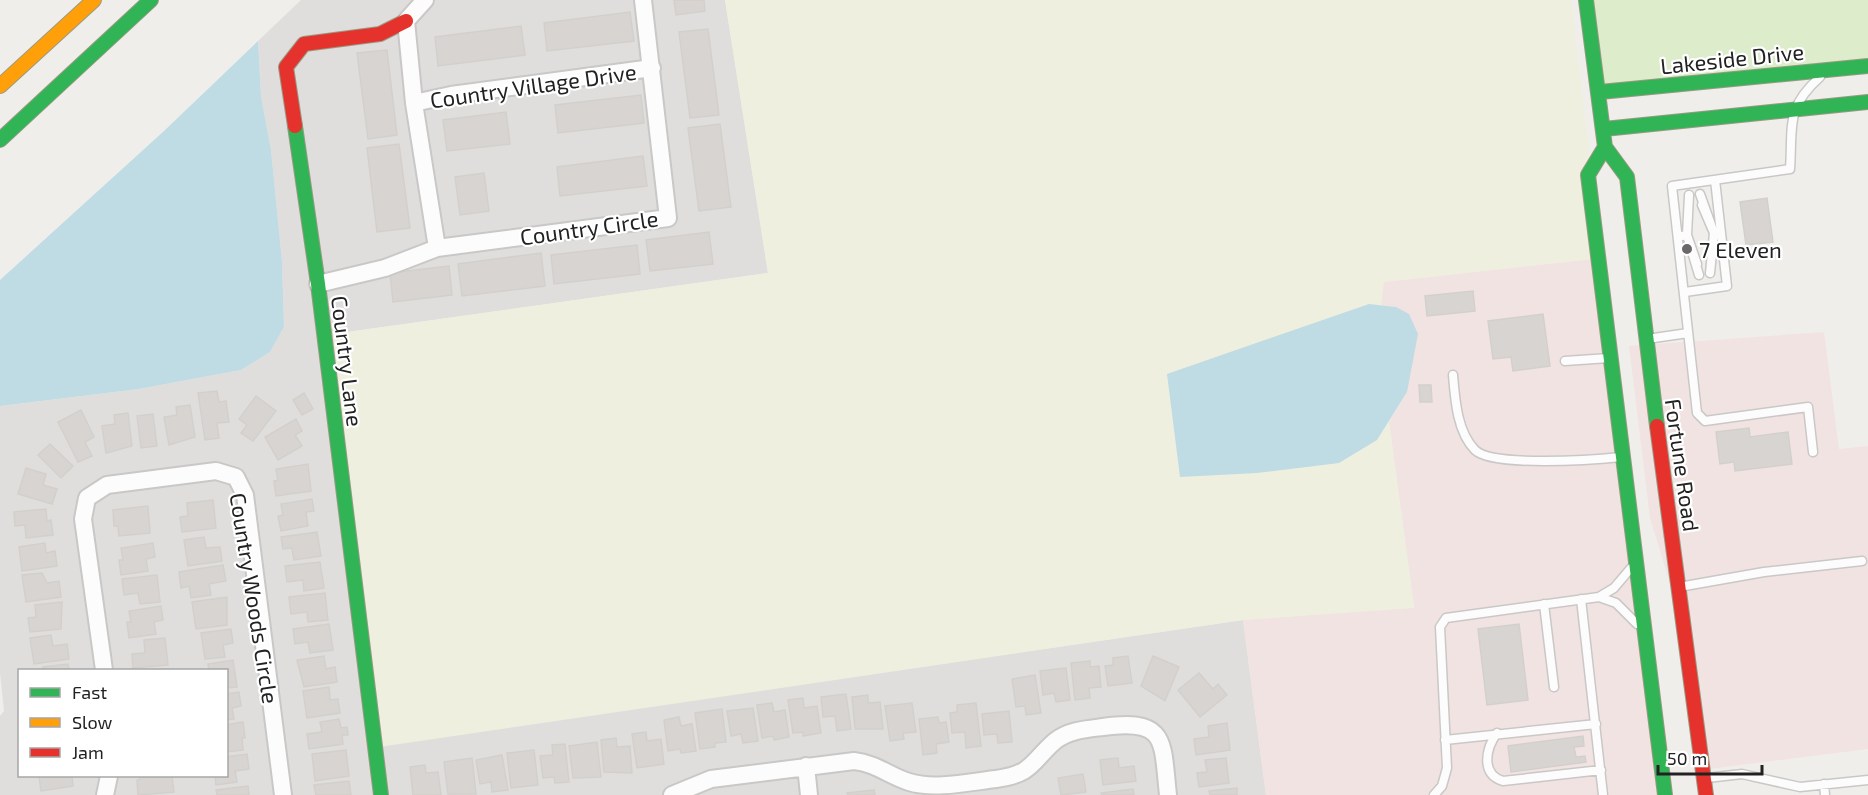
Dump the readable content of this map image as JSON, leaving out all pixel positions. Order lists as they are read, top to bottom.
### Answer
{
  "streets": {
    "main road": ["Lakeside Drive", "Country Lane", "Fortune Road"],
    "street": ["Country Village Drive", "Country Circle", "Country Woods Circle"]
  },
  "crossings": [
    ["Country Village Drive", "Country Circle"],
    ["Country Circle", "Country Lane"]
  ],
  "places": ["7 Eleven"],
  "legend": ["Fast", "Slow", "Jam"],
  "scale_bar": "50 m"
}
